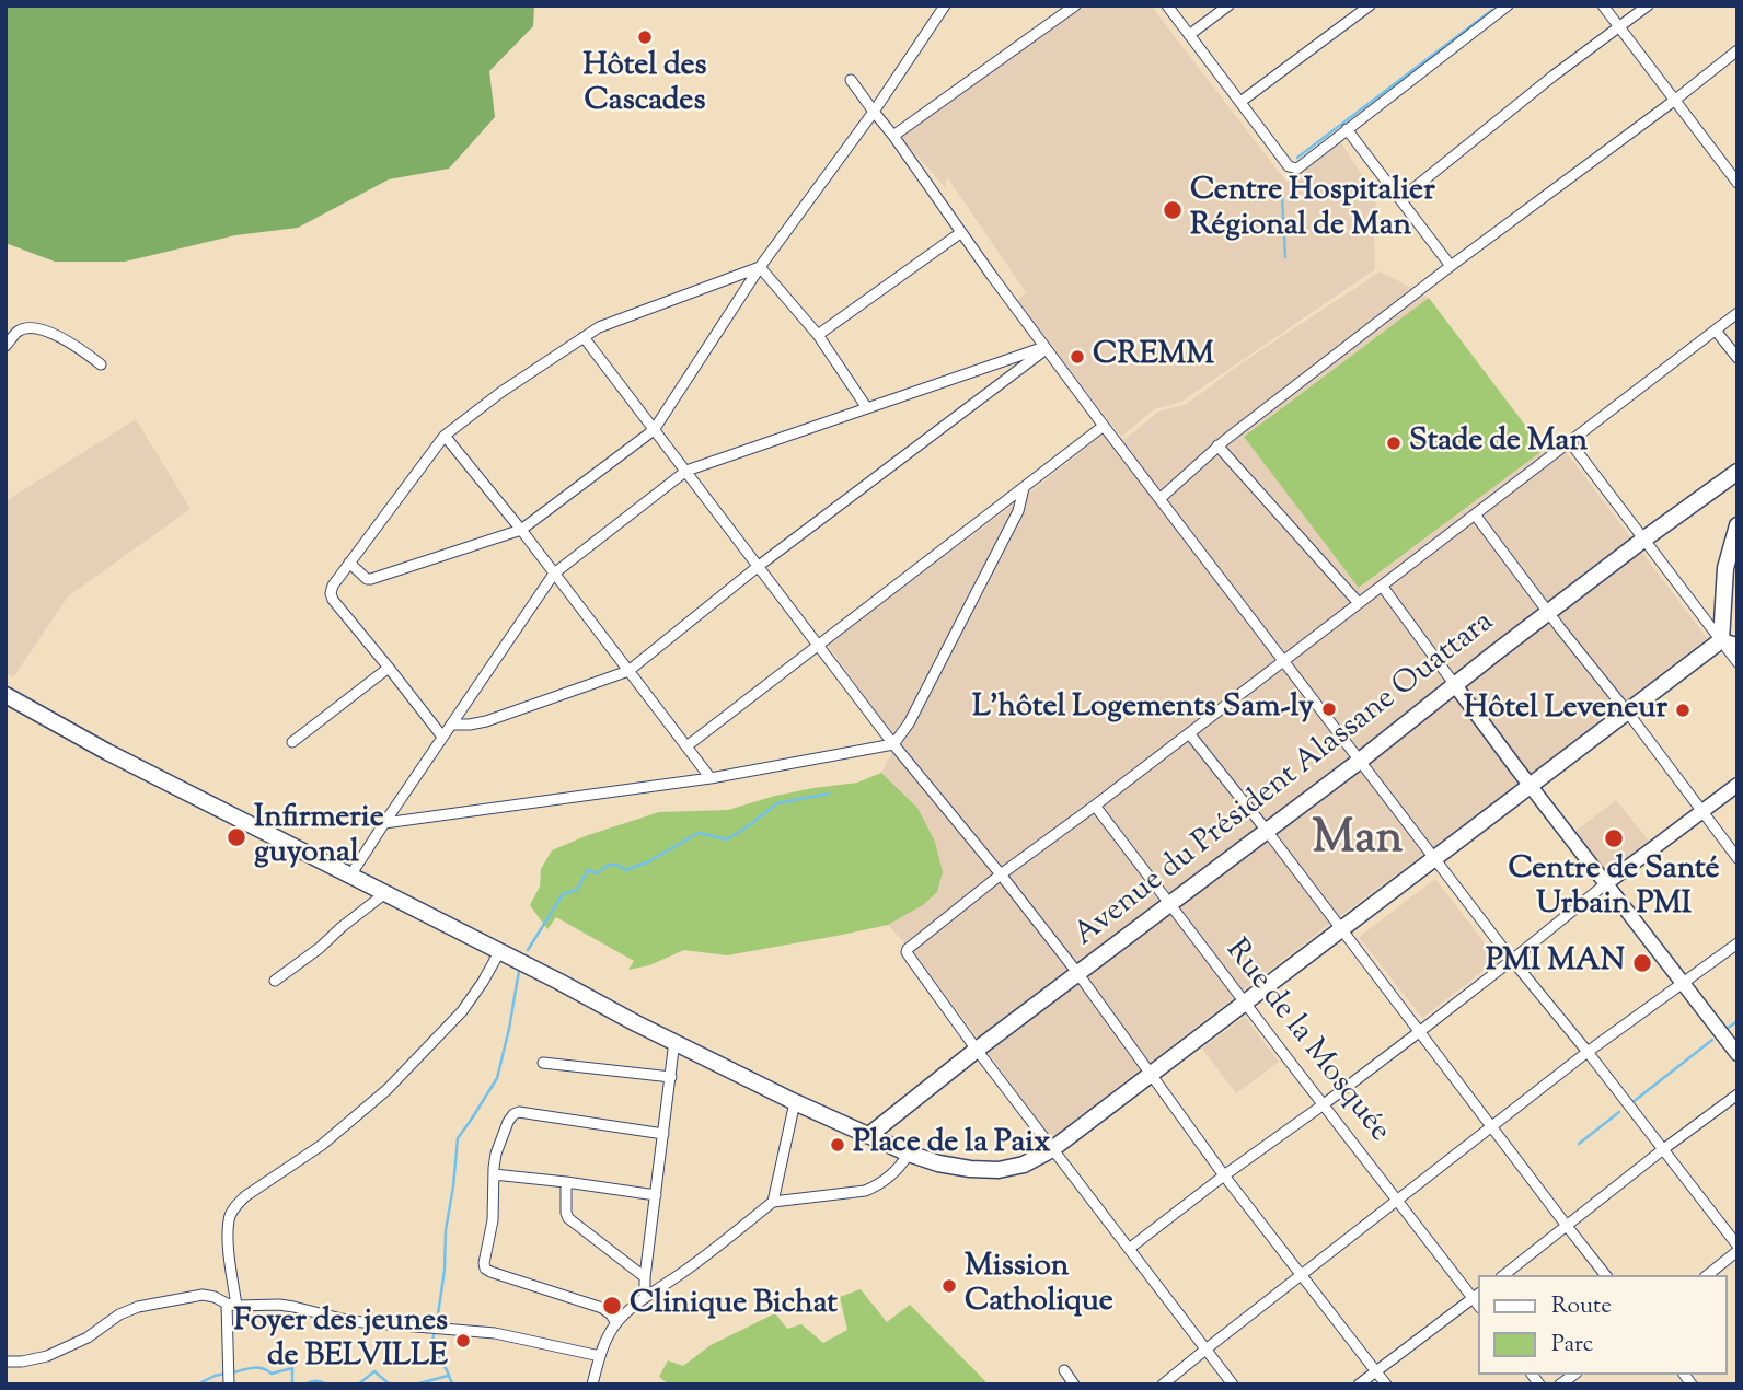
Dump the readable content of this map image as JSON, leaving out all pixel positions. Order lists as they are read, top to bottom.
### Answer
{
  "streets": {
    "main road": ["Avenue du Président Alassane Ouattara"],
    "street": ["Rue de la Mosquée"]
  },
  "crossings": [
    ["Avenue du Président Alassane Ouattara", "Rue de la Mosquée"]
  ],
  "districts": ["Man"],
  "places": [
    "Hôtel des Cascades",
    "Centre Hospitalier Régional de Man",
    "CREMM",
    "Stade de Man",
    "L'hôtel Logements Sam-ly",
    "Hôtel Leveneur",
    "Infirmerie guyonal",
    "Centre de Santé Urbain PMI",
    "PMI MAN",
    "Place de la Paix",
    "Mission Catholique",
    "Clinique Bichat",
    "Foyer des jeunes de BELVILLE"
  ],
  "legend": ["Route", "Parc"]
}
